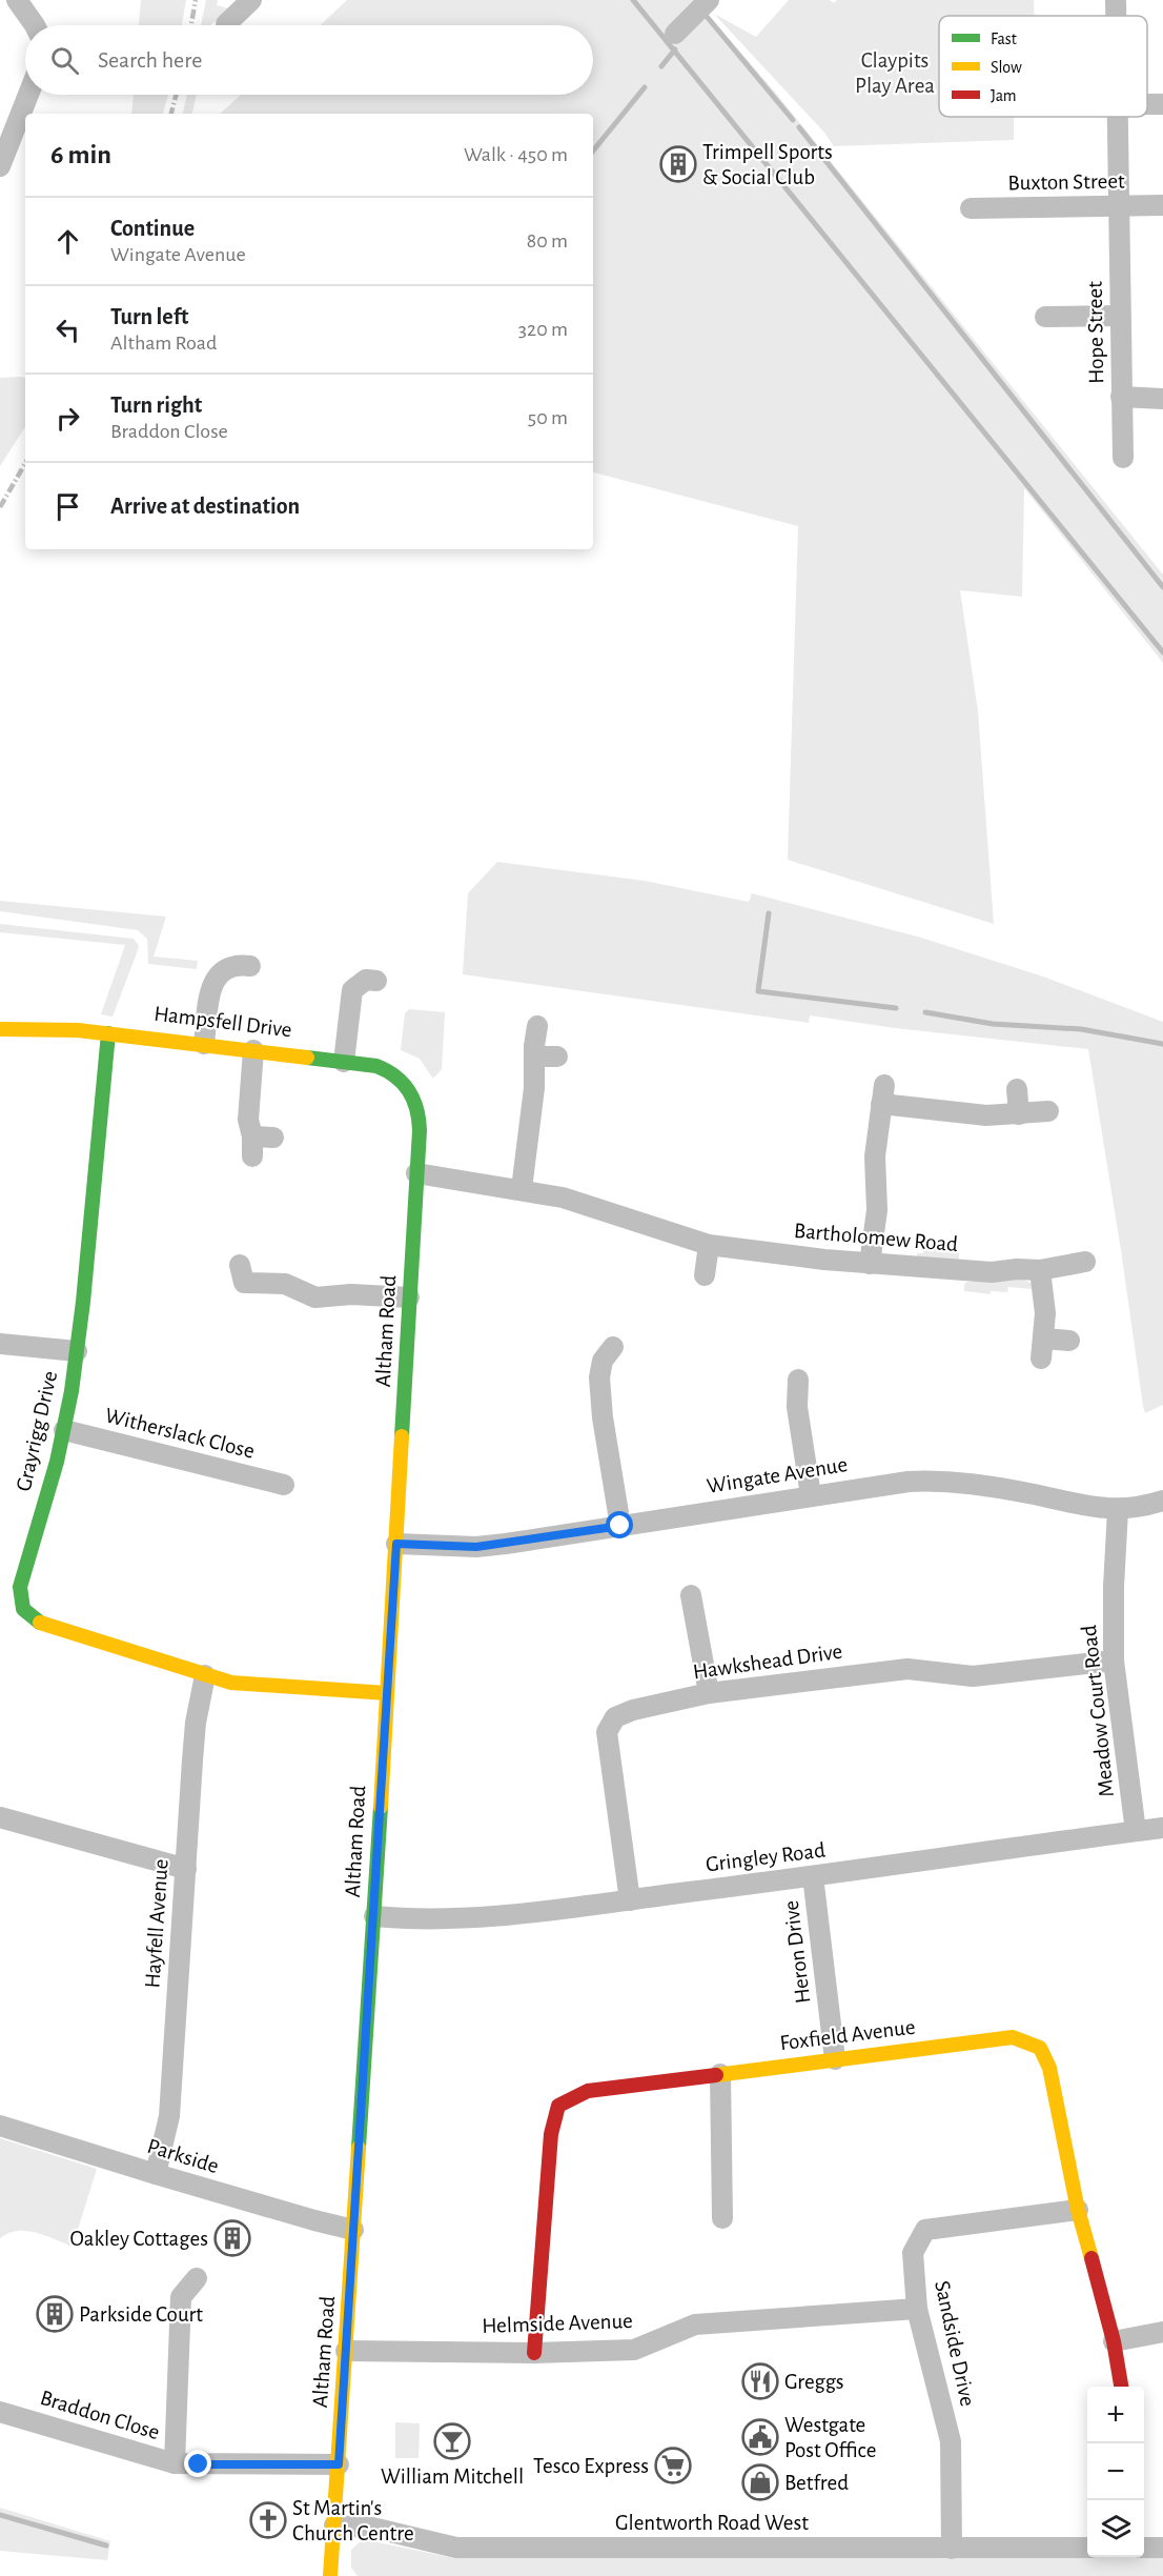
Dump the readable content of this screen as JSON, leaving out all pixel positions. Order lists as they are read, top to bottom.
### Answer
{
  "streets": {
    "street": [
      "Buxton Street",
      "Hope Street",
      "Hampsfell Drive",
      "Bartholomew Road",
      "Altham Road",
      "Grayrigg Drive",
      "Witherslack Close",
      "Wingate Avenue",
      "Hawkshead Drive",
      "Meadow Court Road",
      "Gringley Road",
      "Hayfell Avenue",
      "Heron Drive",
      "Foxfield Avenue",
      "Parkside",
      "Helmside Avenue",
      "Sandside Drive",
      "Braddon Close",
      "Glentworth Road West"
    ]
  },
  "crossings": [
    ["Buxton Street", "Hope Street"],
    ["Hampsfell Drive", "Altham Road"],
    ["Hampsfell Drive", "Grayrigg Drive"],
    ["Bartholomew Road", "Altham Road"],
    ["Altham Road", "Grayrigg Drive"],
    ["Altham Road", "Wingate Avenue"],
    ["Altham Road", "Gringley Road"],
    ["Altham Road", "Parkside"],
    ["Altham Road", "Helmside Avenue"],
    ["Altham Road", "Braddon Close"],
    ["Altham Road", "Glentworth Road West"],
    ["Grayrigg Drive", "Witherslack Close"],
    ["Grayrigg Drive", "Hayfell Avenue"],
    ["Wingate Avenue", "Meadow Court Road"],
    ["Hawkshead Drive", "Meadow Court Road"],
    ["Hawkshead Drive", "Gringley Road"],
    ["Meadow Court Road", "Gringley Road"],
    ["Gringley Road", "Heron Drive"],
    ["Hayfell Avenue", "Parkside"],
    ["Heron Drive", "Foxfield Avenue"],
    ["Foxfield Avenue", "Helmside Avenue"],
    ["Foxfield Avenue", "Sandside Drive"],
    ["Helmside Avenue", "Sandside Drive"],
    ["Sandside Drive", "Glentworth Road West"]
  ],
  "parks": ["Claypits Play Area"],
  "places": {
    "building": ["Trimpell Sports & Social Club", "Oakley Cottages", "Parkside Court"],
    "restaurant": ["Greggs"],
    "public building": ["Westgate Post Office"],
    "bar": ["William Mitchell"],
    "supermarket": ["Tesco Express"],
    "shop": ["Betfred"],
    "church": ["St Martin's Church Centre"]
  },
  "legend": ["Fast", "Slow", "Jam"],
  "page": {
    "search": "Search here",
    "heading": ["6 min", "Walk · 450 m"],
    "list": [
      ["Continue", "Wingate Avenue", "80 m"],
      ["Turn left", "Altham Road", "320 m"],
      ["Turn right", "Braddon Close", "50 m"],
      "Arrive at destination"
    ],
    "map_buttons": ["+", "−"]
  }
}
